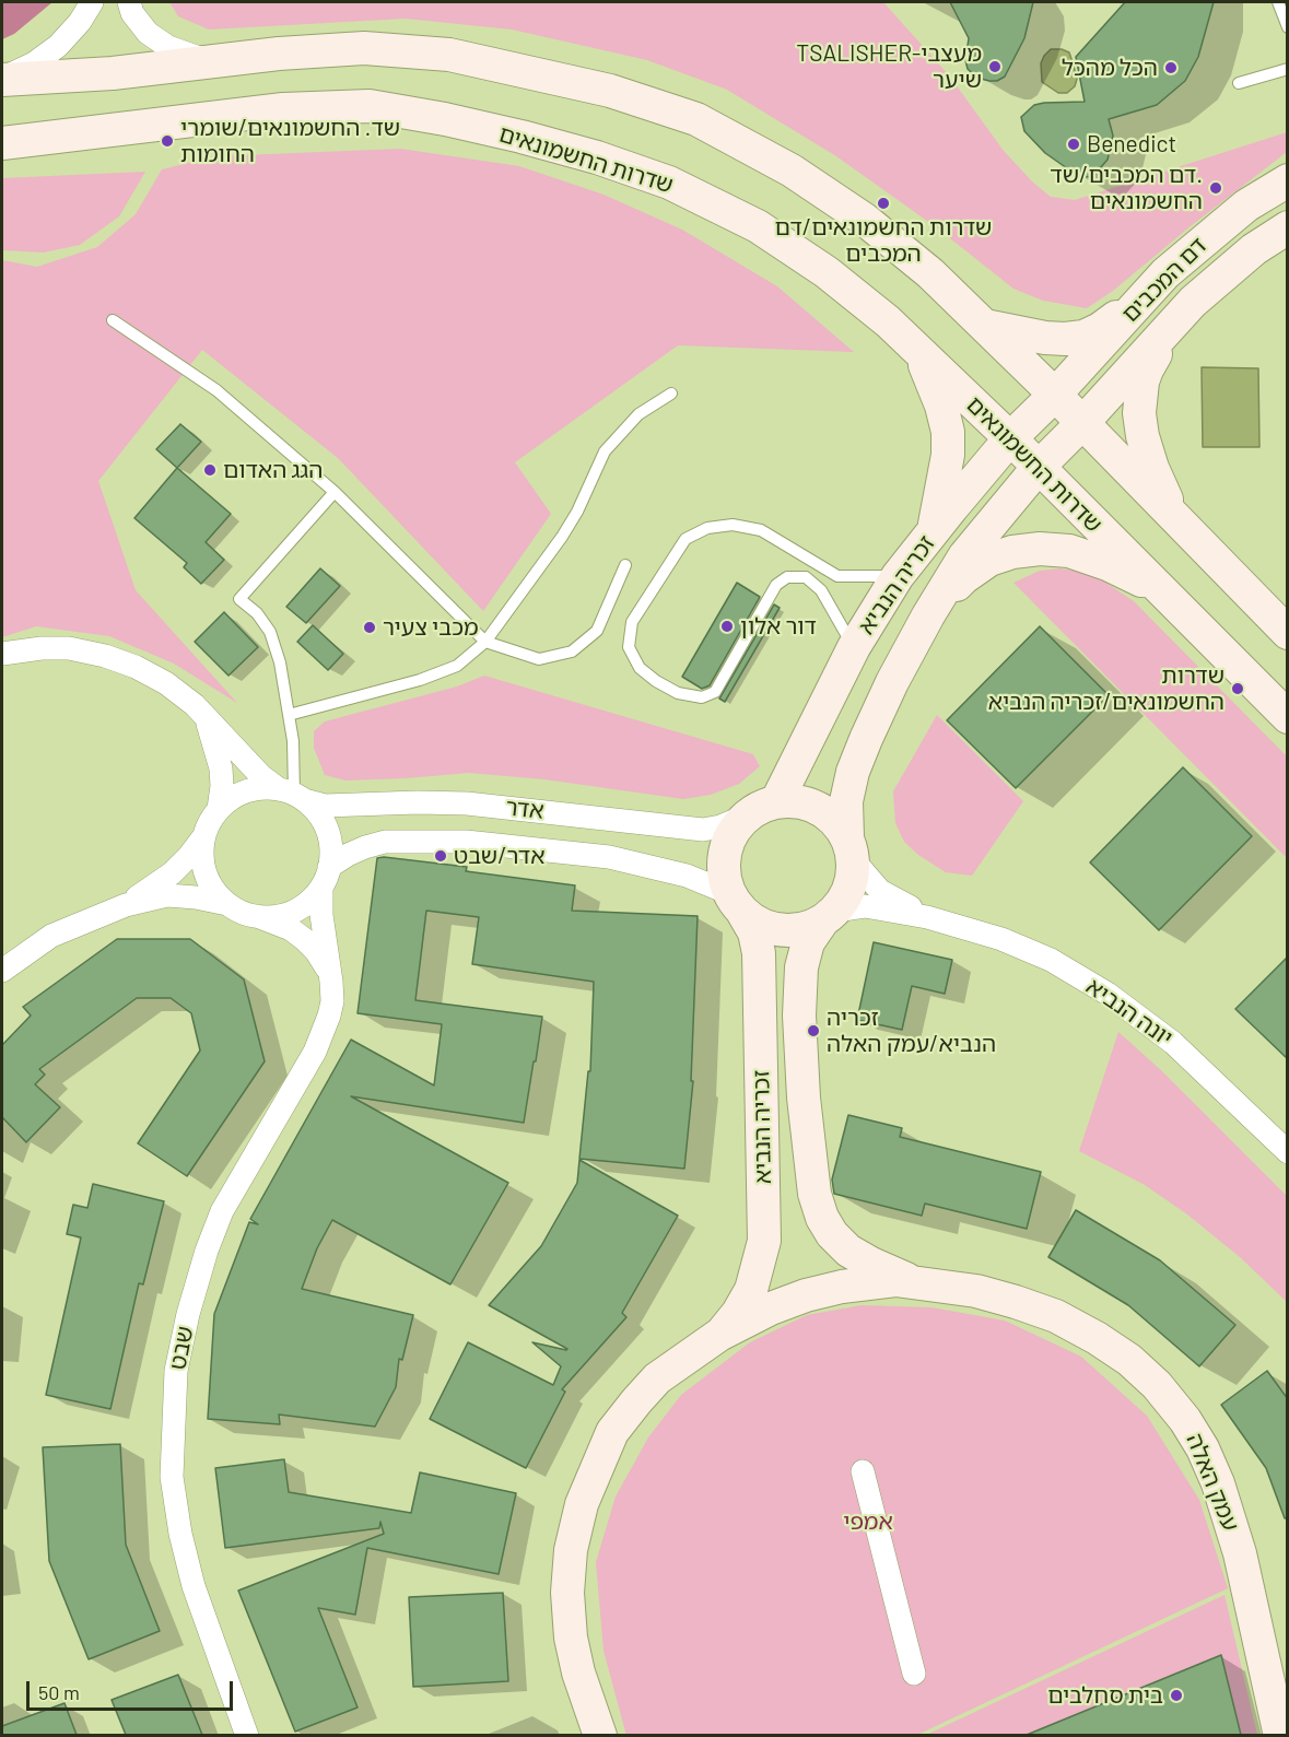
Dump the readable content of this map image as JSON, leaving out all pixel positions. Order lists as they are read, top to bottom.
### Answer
{
  "streets": {
    "street": [
      "שדרות החשמונאים",
      "דם המכבים",
      "זכריה הנביא",
      "אדר",
      "יונה הנביא",
      "שבט",
      "עמק האלה"
    ]
  },
  "crossings": [
    ["שדרות החשמונאים", "זכריה הנביא"],
    ["דם המכבים", "זכריה הנביא"],
    ["זכריה הנביא", "אדר"],
    ["זכריה הנביא", "יונה הנביא"],
    ["זכריה הנביא", "עמק האלה"],
    ["אדר", "יונה הנביא"],
    ["אדר", "שבט"]
  ],
  "parks": ["אמפי"],
  "places": [
    "TSALISHER-מעצבי שיער",
    "הכל מהכל",
    "שד. החשמונאים/שומרי החומות",
    "Benedict",
    "דם המכבים/שד. החשמונאים",
    "שדרות החשמונאים/דם המכבים",
    "הגג האדום",
    "דור אלון",
    "מכבי צעיר",
    "שדרות החשמונאים/זכריה הנביא",
    "אדר/שבט",
    "זכריה הנביא/עמק האלה",
    "בית סחלבים"
  ],
  "scale_bar": "50 m"
}
